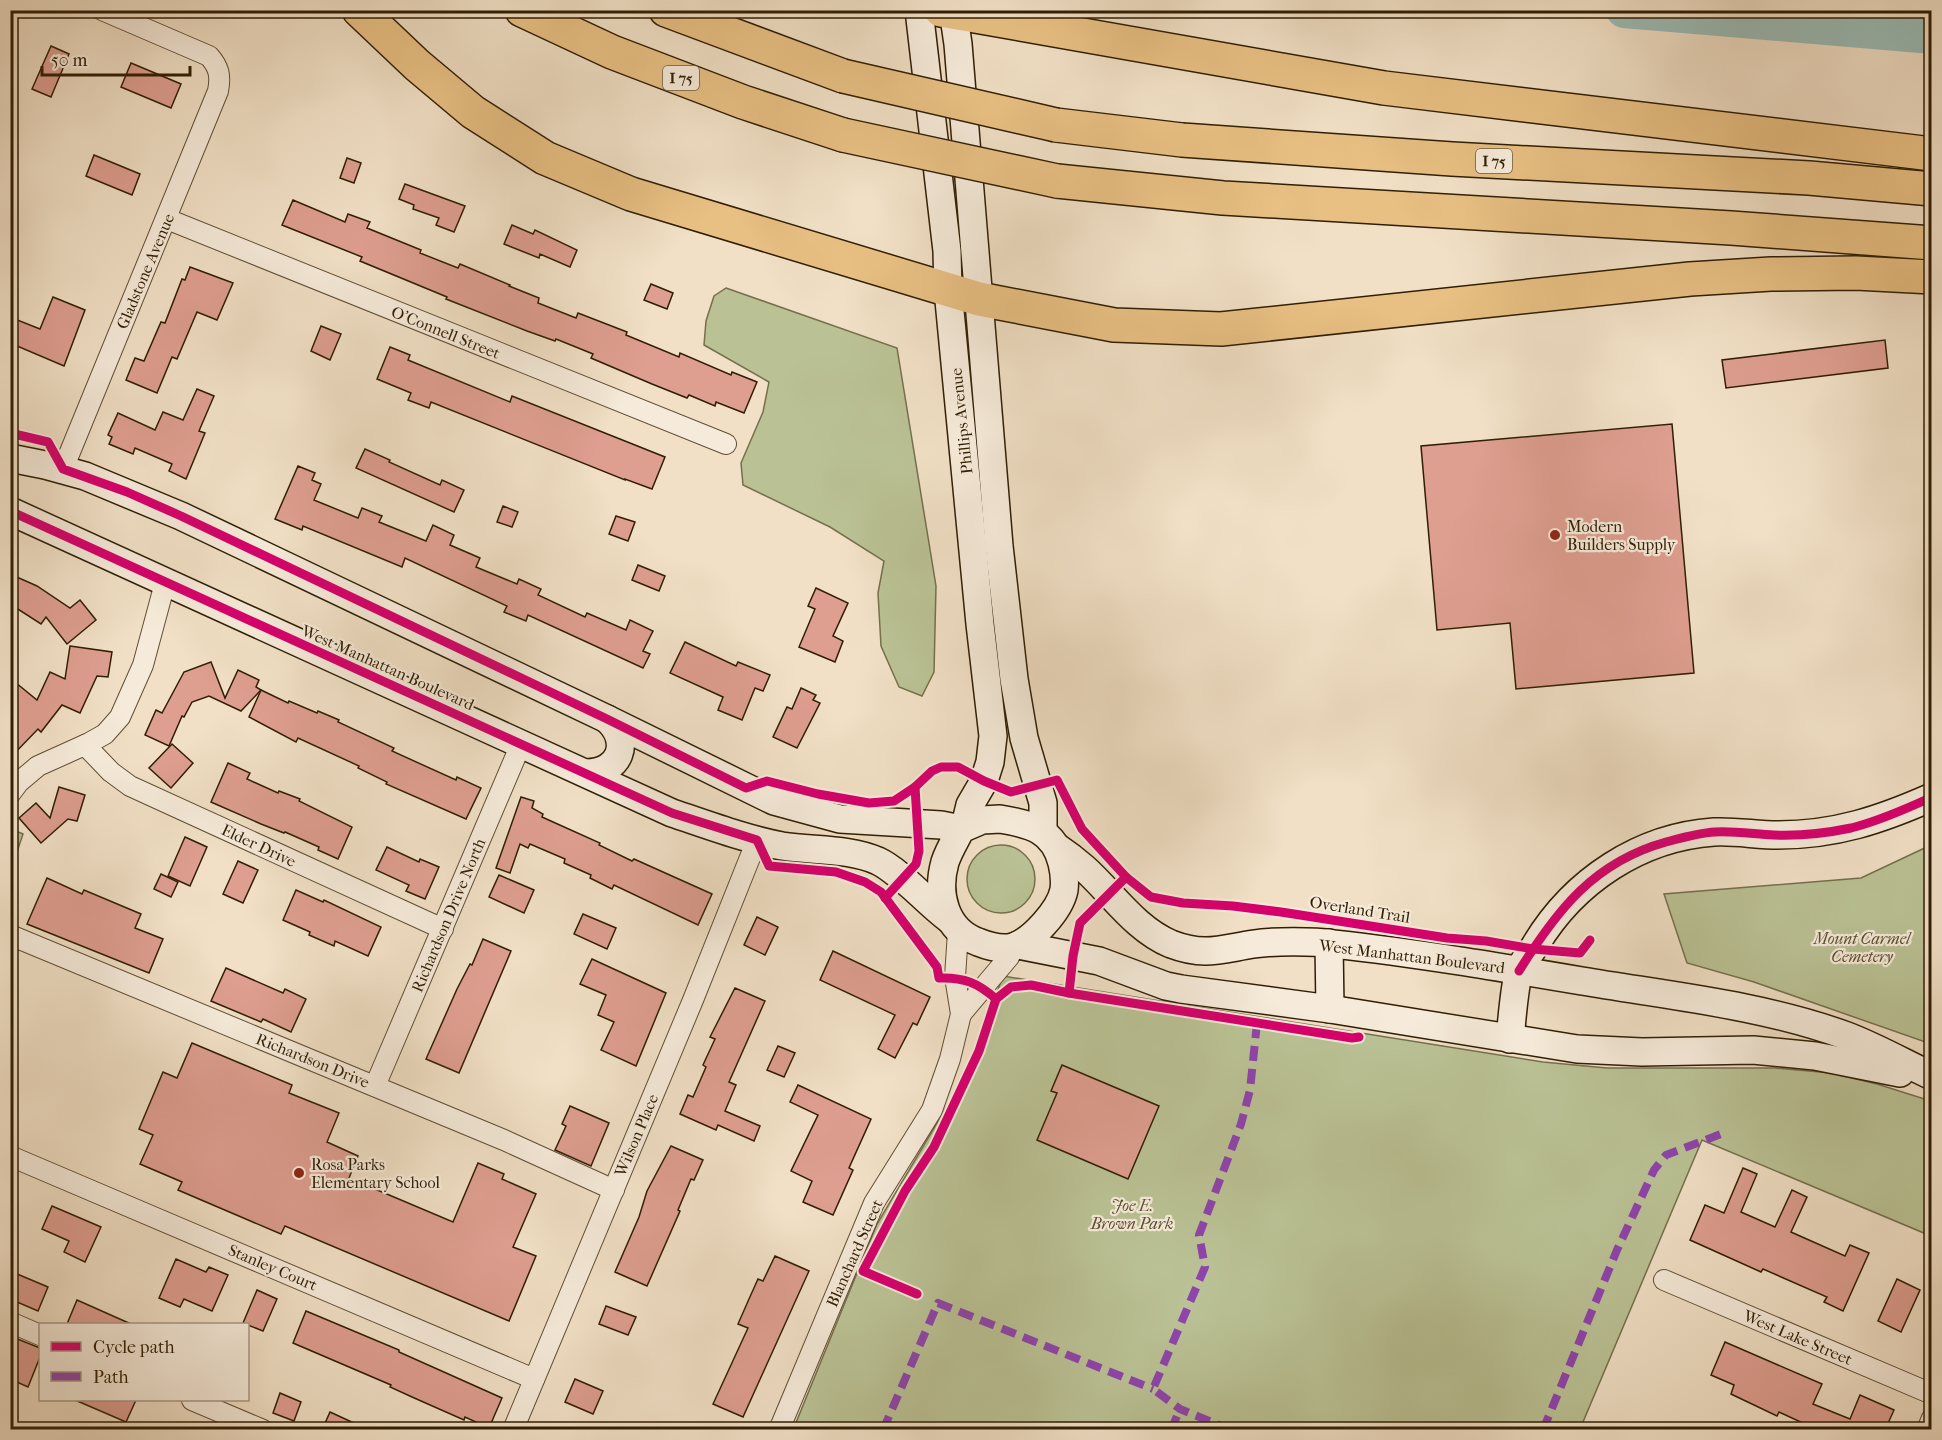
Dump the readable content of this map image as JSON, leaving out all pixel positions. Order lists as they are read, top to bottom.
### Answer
{
  "streets": {
    "highway": ["I 75"],
    "main road": ["Phillips Avenue", "West Manhattan Boulevard"],
    "street": [
      "Gladstone Avenue",
      "O'Connell Street",
      "Elder Drive",
      "Richardson Drive North",
      "Richardson Drive",
      "Wilson Place",
      "Blanchard Street",
      "Stanley Court",
      "West Lake Street"
    ],
    "cycle path": ["Overland Trail"]
  },
  "crossings": [
    ["Gladstone Avenue", "O'Connell Street"],
    ["Phillips Avenue", "West Manhattan Boulevard"],
    ["West Manhattan Boulevard", "Richardson Drive North"],
    ["West Manhattan Boulevard", "Wilson Place"],
    ["Elder Drive", "Richardson Drive North"],
    ["Richardson Drive North", "Richardson Drive"],
    ["Richardson Drive", "Wilson Place"],
    ["Wilson Place", "Stanley Court"]
  ],
  "parks": ["Mount Carmel Cemetery", "Joe E. Brown Park"],
  "places": ["Modern Builders Supply", "Rosa Parks Elementary School"],
  "legend": ["Cycle path", "Path"],
  "scale_bar": "50 m"
}
